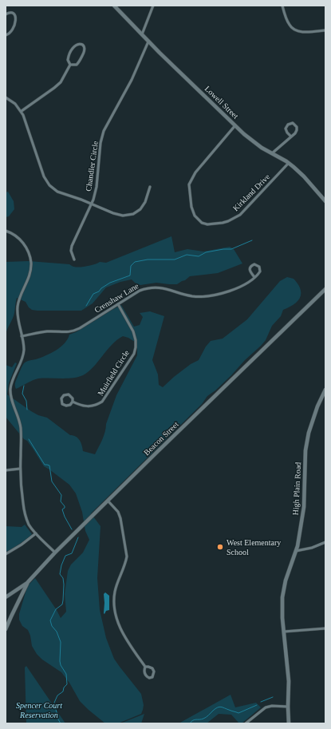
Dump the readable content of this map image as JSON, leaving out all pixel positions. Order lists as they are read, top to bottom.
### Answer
{
  "streets": {
    "main road": ["Lowell Street", "Beacon Street", "High Plain Road"],
    "street": [
      "Chandler Circle",
      "Kirkland Drive",
      "Crenshaw Lane",
      "Muirfield Circle"
    ]
  },
  "crossings": [
    ["Lowell Street", "Chandler Circle"],
    ["Lowell Street", "Kirkland Drive"],
    ["Crenshaw Lane", "Muirfield Circle"]
  ],
  "parks": ["Spencer Court Reservation"],
  "places": ["West Elementary School"]
}
